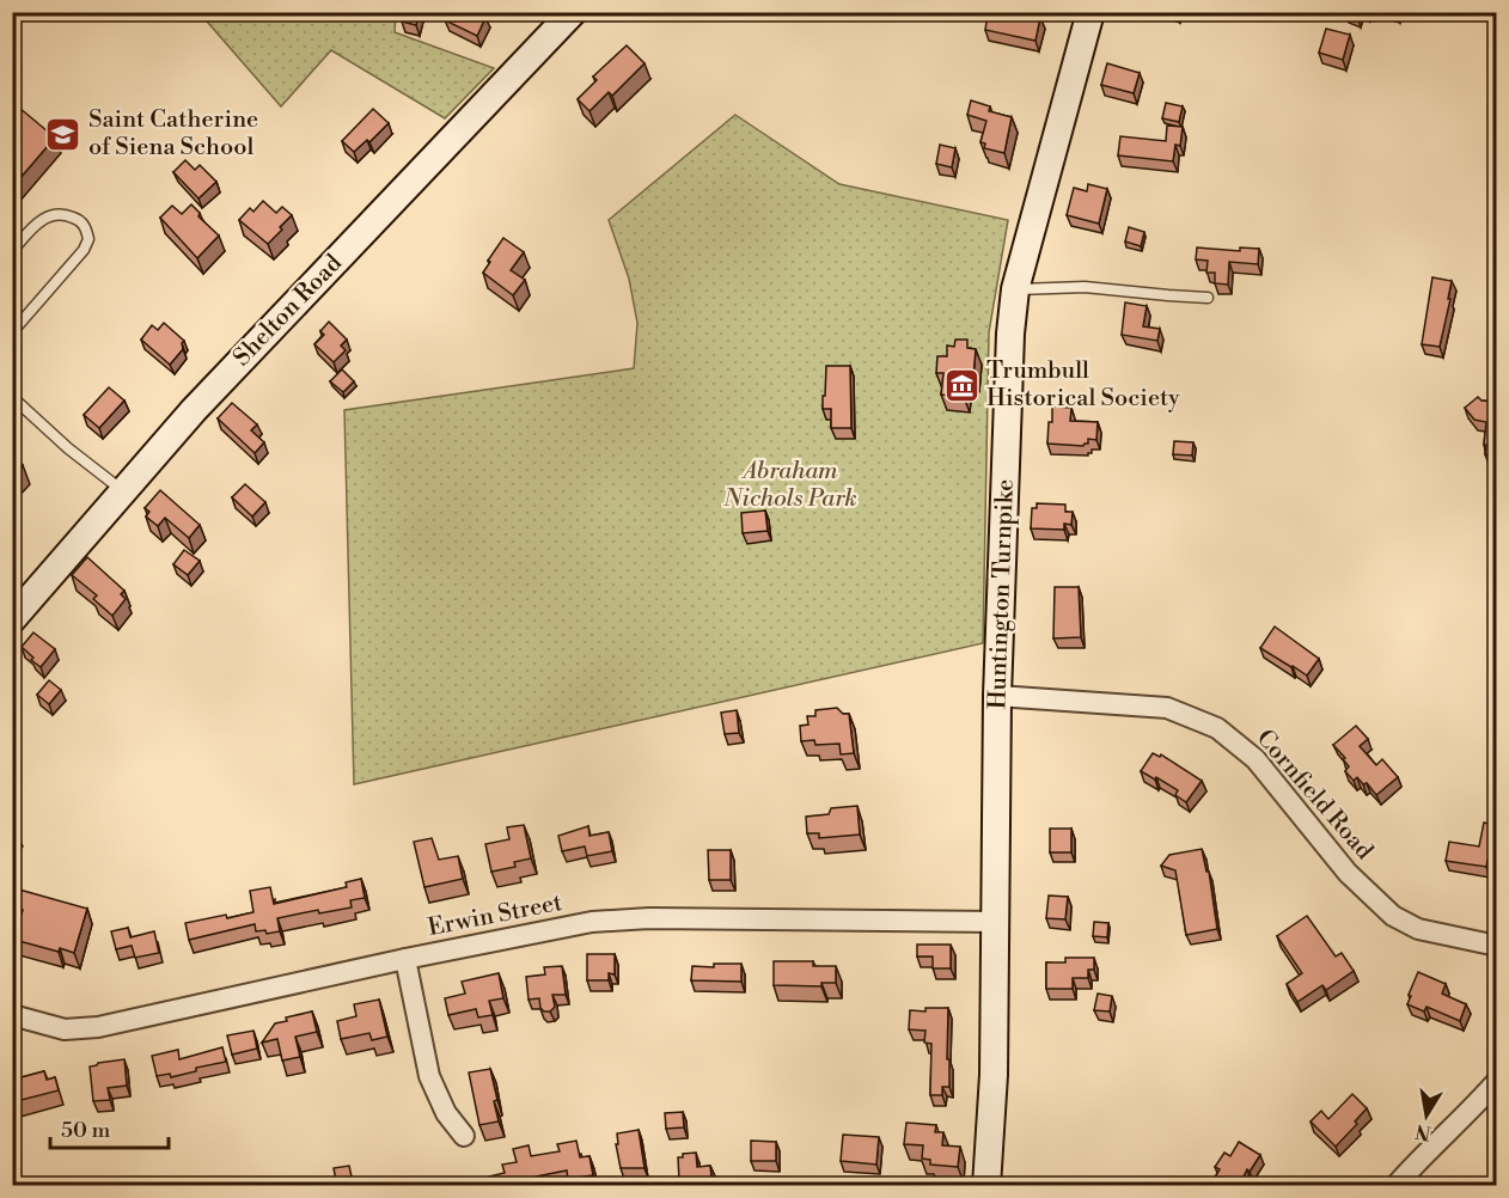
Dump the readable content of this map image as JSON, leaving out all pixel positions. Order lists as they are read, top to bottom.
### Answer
{
  "streets": {
    "main road": ["Shelton Road", "Huntington Turnpike"],
    "street": ["Cornfield Road", "Erwin Street"]
  },
  "crossings": [
    ["Huntington Turnpike", "Cornfield Road"],
    ["Huntington Turnpike", "Erwin Street"]
  ],
  "parks": ["Abraham Nichols Park"],
  "places": {
    "school or university": ["Saint Catherine of Siena School"],
    "museum": ["Trumbull Historical Society"]
  },
  "scale_bar": "50 m",
  "north": "bottom"
}
